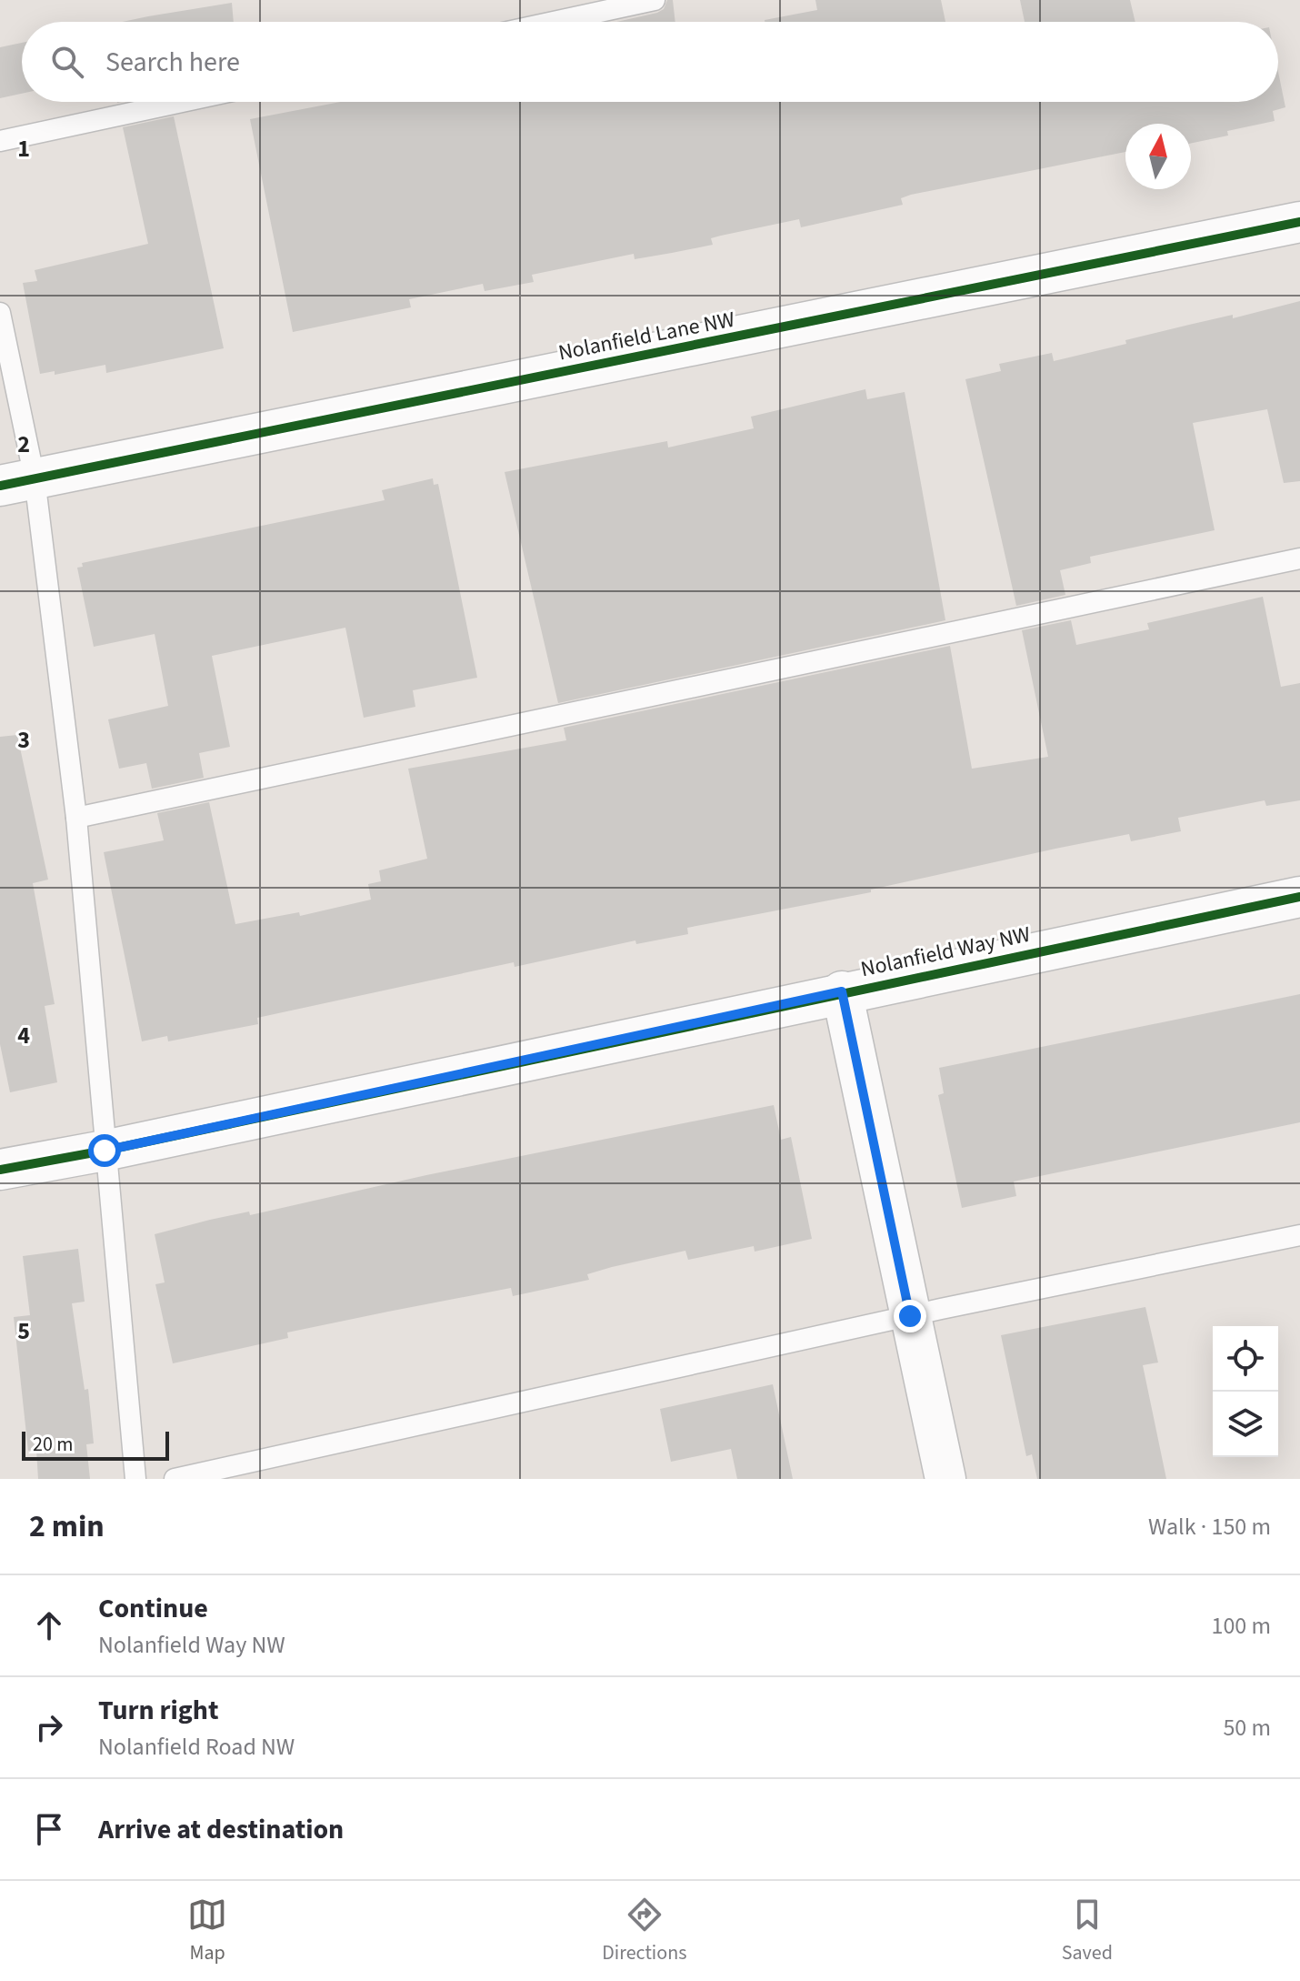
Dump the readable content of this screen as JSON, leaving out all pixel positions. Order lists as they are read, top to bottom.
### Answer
{
  "streets": {
    "street": ["Nolanfield Lane NW", "Nolanfield Way NW"]
  },
  "scale_bar": "20 m",
  "north": "top",
  "page": {
    "search": "Search here",
    "scale": "20 m",
    "heading": ["2 min", "Walk · 150 m"],
    "list": [
      ["Continue", "Nolanfield Way NW", "100 m"],
      ["Turn right", "Nolanfield Road NW", "50 m"],
      "Arrive at destination"
    ],
    "nav": ["Map", "Directions", "Saved"]
  },
  "grid": {
    "rows": [
      "1",
      "2",
      "3",
      "4",
      "5"
    ]
  }
}
